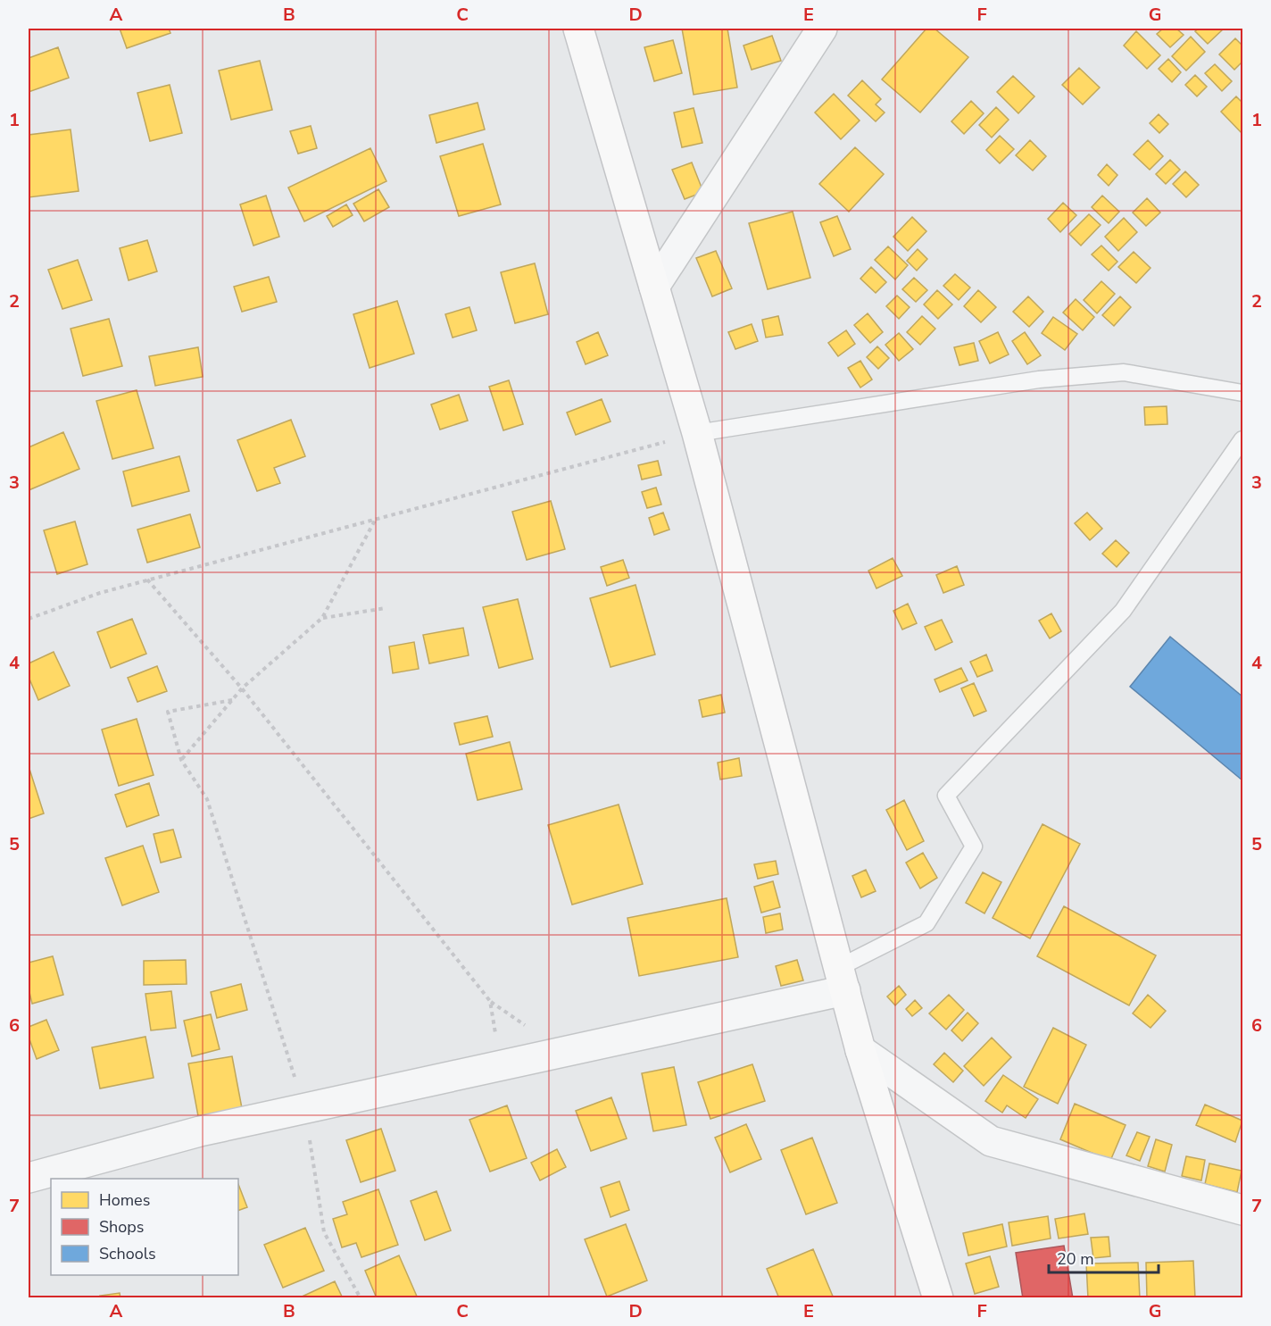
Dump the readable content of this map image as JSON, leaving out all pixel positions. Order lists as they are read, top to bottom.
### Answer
{
  "legend": ["Homes", "Shops", "Schools"],
  "scale_bar": "20 m",
  "grid": {
    "columns": [
      "A",
      "B",
      "C",
      "D",
      "E",
      "F",
      "G"
    ],
    "rows": [
      "1",
      "2",
      "3",
      "4",
      "5",
      "6",
      "7"
    ]
  }
}
